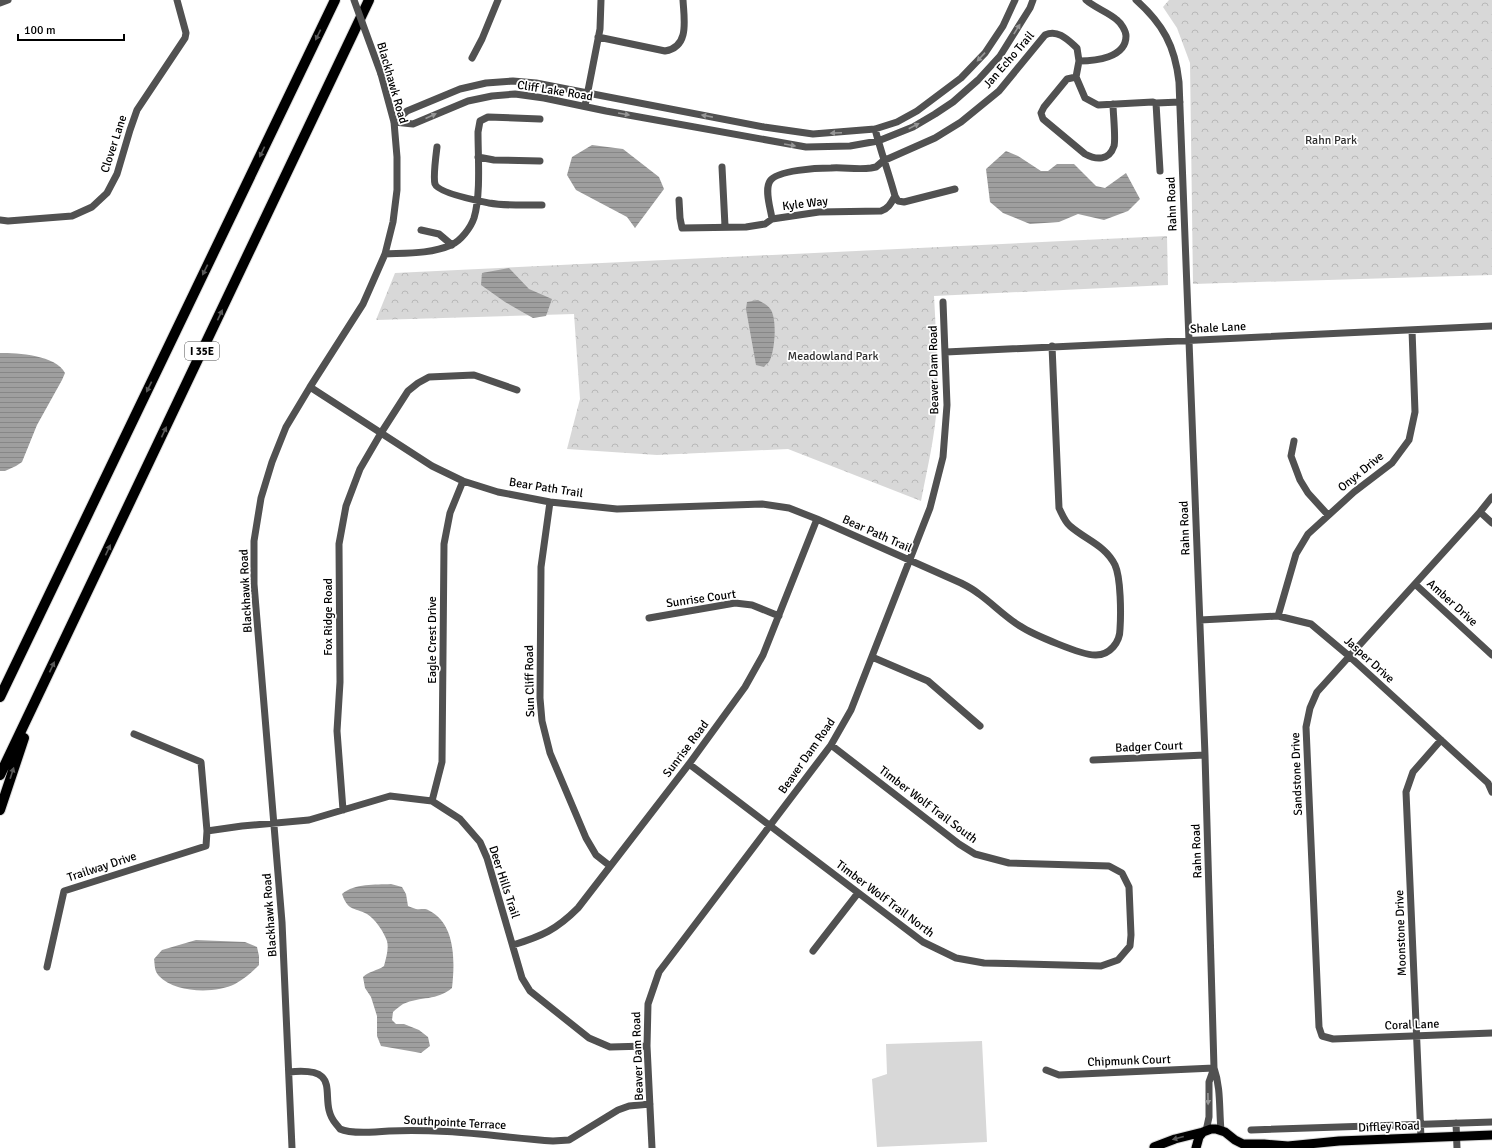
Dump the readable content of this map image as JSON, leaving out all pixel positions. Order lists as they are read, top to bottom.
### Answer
{
  "streets": {
    "highway": ["I 35E"],
    "main road": ["Diffley Road"],
    "street": [
      "Jan Echo Trail",
      "Blackhawk Road",
      "Cliff Lake Road",
      "Clover Lane",
      "Kyle Way",
      "Rahn Road",
      "Shale Lane",
      "Beaver Dam Road",
      "Onyx Drive",
      "Bear Path Trail",
      "Sunrise Court",
      "Amber Drive",
      "Fox Ridge Road",
      "Eagle Crest Drive",
      "Jasper Drive",
      "Sun Cliff Road",
      "Badger Court",
      "Sunrise Road",
      "Sandstone Drive",
      "Timber Wolf Trail South",
      "Trailway Drive",
      "Deer Hills Trail",
      "Timber Wolf Trail North",
      "Moonstone Drive",
      "Coral Lane",
      "Chipmunk Court",
      "Southpointe Terrace"
    ]
  },
  "crossings": [
    ["Jan Echo Trail", "Kyle Way"],
    ["Blackhawk Road", "Cliff Lake Road"],
    ["Blackhawk Road", "Bear Path Trail"],
    ["Blackhawk Road", "Deer Hills Trail"],
    ["Blackhawk Road", "Southpointe Terrace"],
    ["Rahn Road", "Shale Lane"],
    ["Rahn Road", "Jasper Drive"],
    ["Rahn Road", "Badger Court"],
    ["Rahn Road", "Chipmunk Court"],
    ["Rahn Road", "Diffley Road"],
    ["Shale Lane", "Beaver Dam Road"],
    ["Shale Lane", "Onyx Drive"],
    ["Shale Lane", "Bear Path Trail"],
    ["Beaver Dam Road", "Bear Path Trail"],
    ["Beaver Dam Road", "Timber Wolf Trail South"],
    ["Beaver Dam Road", "Deer Hills Trail"],
    ["Beaver Dam Road", "Timber Wolf Trail North"],
    ["Beaver Dam Road", "Southpointe Terrace"],
    ["Onyx Drive", "Jasper Drive"],
    ["Bear Path Trail", "Fox Ridge Road"],
    ["Bear Path Trail", "Eagle Crest Drive"],
    ["Bear Path Trail", "Sun Cliff Road"],
    ["Bear Path Trail", "Sunrise Road"],
    ["Sunrise Court", "Sunrise Road"],
    ["Amber Drive", "Sandstone Drive"],
    ["Fox Ridge Road", "Deer Hills Trail"],
    ["Eagle Crest Drive", "Deer Hills Trail"],
    ["Jasper Drive", "Sandstone Drive"],
    ["Jasper Drive", "Moonstone Drive"],
    ["Sun Cliff Road", "Sunrise Road"],
    ["Sunrise Road", "Deer Hills Trail"],
    ["Sunrise Road", "Timber Wolf Trail North"],
    ["Sandstone Drive", "Coral Lane"],
    ["Timber Wolf Trail South", "Timber Wolf Trail North"],
    ["Moonstone Drive", "Coral Lane"],
    ["Moonstone Drive", "Diffley Road"]
  ],
  "parks": ["Rahn Park", "Meadowland Park"],
  "scale_bar": "100 m"
}
